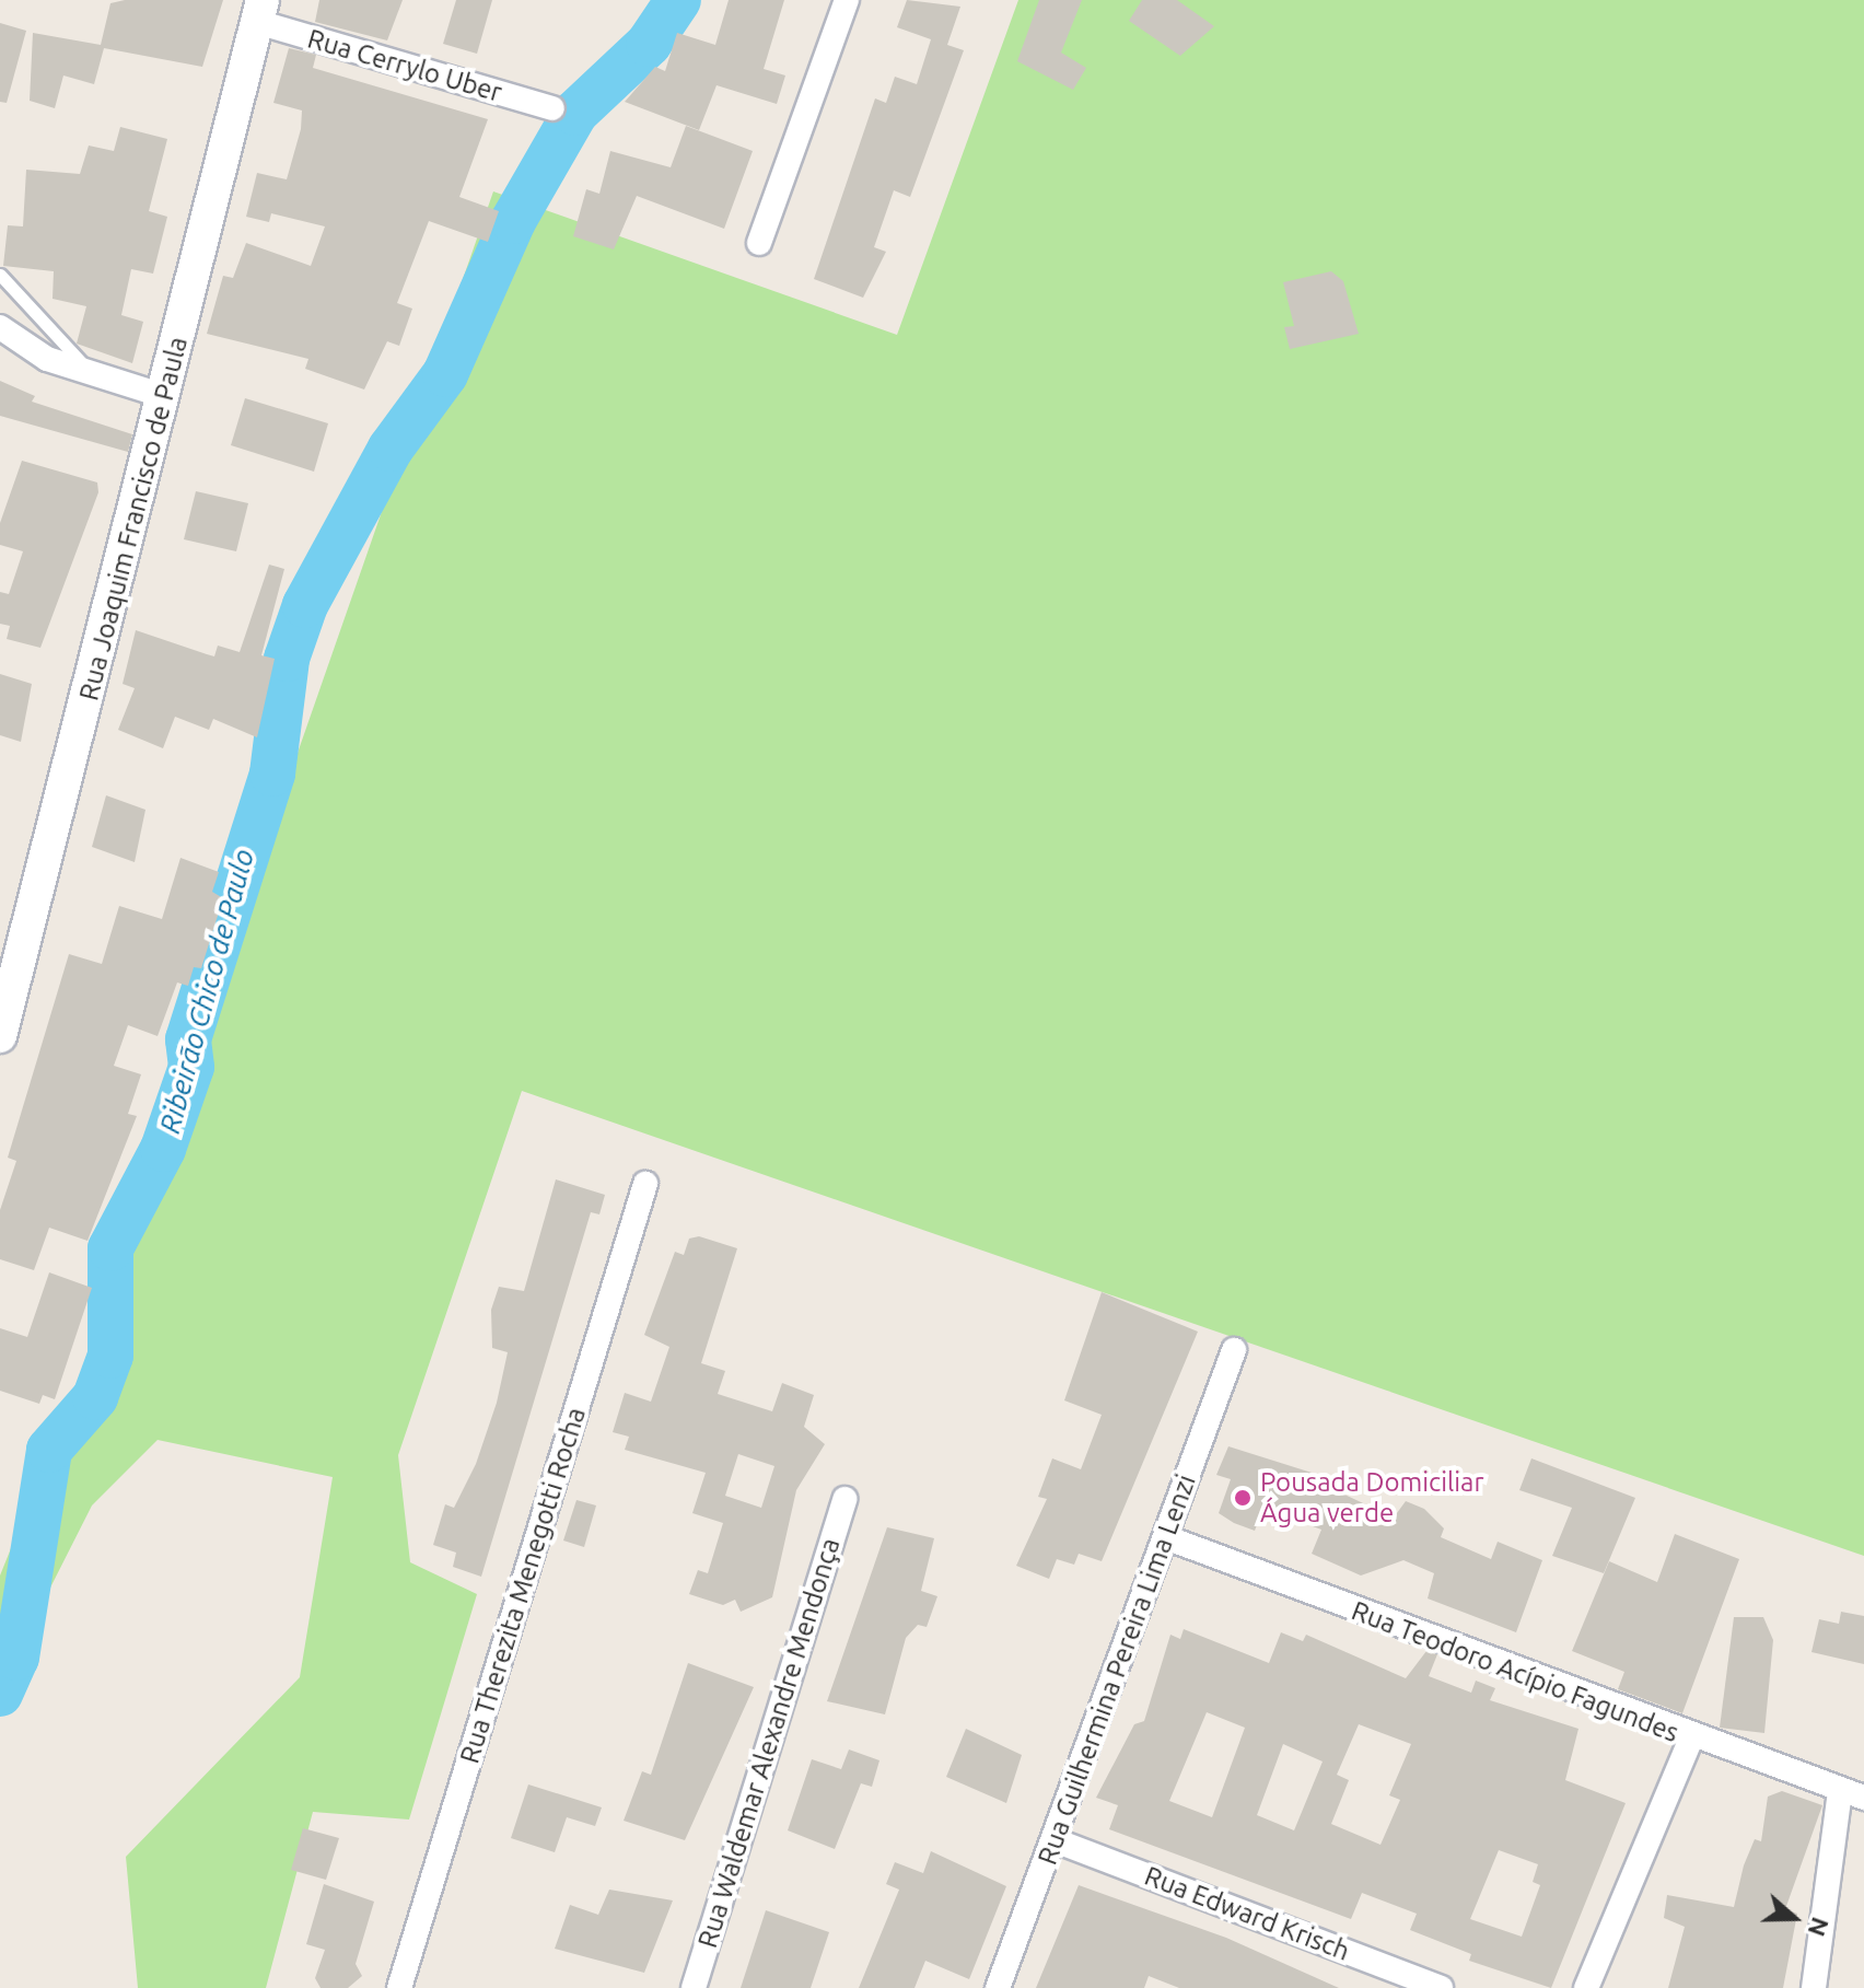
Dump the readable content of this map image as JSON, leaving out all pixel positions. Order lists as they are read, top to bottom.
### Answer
{
  "streets": {
    "main road": ["Rua Joaquim Francisco de Paula"],
    "street": [
      "Rua Cerrylo Uber",
      "Rua Therezita Menegotti Rocha",
      "Rua Guilhermina Pereira Lima Lenzi",
      "Rua Teodoro Acípio Fagundes",
      "Rua Waldemar Alexandre Mendonça",
      "Rua Edward Krisch"
    ]
  },
  "crossings": [
    ["Rua Cerrylo Uber", "Rua Joaquim Francisco de Paula"],
    ["Rua Guilhermina Pereira Lima Lenzi", "Rua Teodoro Acípio Fagundes"],
    ["Rua Guilhermina Pereira Lima Lenzi", "Rua Edward Krisch"]
  ],
  "water": ["Ribeirão Chico de Paulo"],
  "places": ["Pousada Domiciliar Água verde"],
  "north": "right"
}
